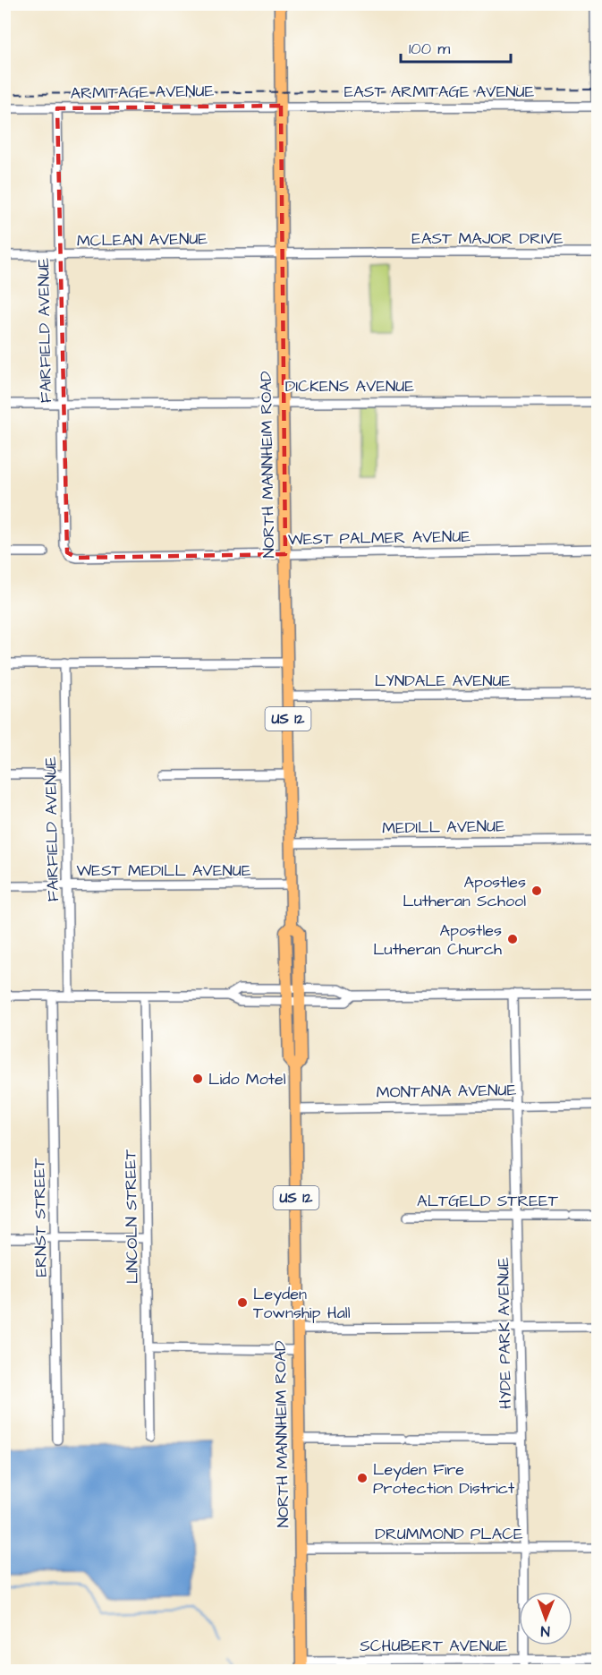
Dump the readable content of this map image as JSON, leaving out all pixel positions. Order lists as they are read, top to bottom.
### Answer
{
  "streets": {
    "main road": ["NORTH MANNHEIM ROAD", "US 12"],
    "street": [
      "EAST ARMITAGE AVENUE",
      "ARMITAGE AVENUE",
      "EAST MAJOR DRIVE",
      "MCLEAN AVENUE",
      "FAIRFIELD AVENUE",
      "DICKENS AVENUE",
      "WEST PALMER AVENUE",
      "LYNDALE AVENUE",
      "MEDILL AVENUE",
      "WEST MEDILL AVENUE",
      "MONTANA AVENUE",
      "ALTGELD STREET",
      "LINCOLN STREET",
      "ERNST STREET",
      "HYDE PARK AVENUE",
      "DRUMMOND PLACE",
      "SCHUBERT AVENUE"
    ]
  },
  "crossings": [
    ["EAST ARMITAGE AVENUE", "ARMITAGE AVENUE"],
    ["EAST ARMITAGE AVENUE", "NORTH MANNHEIM ROAD"],
    ["ARMITAGE AVENUE", "FAIRFIELD AVENUE"],
    ["ARMITAGE AVENUE", "NORTH MANNHEIM ROAD"],
    ["EAST MAJOR DRIVE", "MCLEAN AVENUE"],
    ["EAST MAJOR DRIVE", "NORTH MANNHEIM ROAD"],
    ["MCLEAN AVENUE", "FAIRFIELD AVENUE"],
    ["MCLEAN AVENUE", "NORTH MANNHEIM ROAD"],
    ["FAIRFIELD AVENUE", "DICKENS AVENUE"],
    ["FAIRFIELD AVENUE", "WEST PALMER AVENUE"],
    ["FAIRFIELD AVENUE", "WEST MEDILL AVENUE"],
    ["DICKENS AVENUE", "NORTH MANNHEIM ROAD"],
    ["NORTH MANNHEIM ROAD", "WEST PALMER AVENUE"],
    ["NORTH MANNHEIM ROAD", "LYNDALE AVENUE"],
    ["NORTH MANNHEIM ROAD", "MEDILL AVENUE"],
    ["NORTH MANNHEIM ROAD", "WEST MEDILL AVENUE"],
    ["NORTH MANNHEIM ROAD", "MONTANA AVENUE"],
    ["NORTH MANNHEIM ROAD", "DRUMMOND PLACE"],
    ["NORTH MANNHEIM ROAD", "SCHUBERT AVENUE"],
    ["MONTANA AVENUE", "HYDE PARK AVENUE"],
    ["ALTGELD STREET", "HYDE PARK AVENUE"],
    ["HYDE PARK AVENUE", "DRUMMOND PLACE"],
    ["HYDE PARK AVENUE", "SCHUBERT AVENUE"]
  ],
  "places": [
    "Apostles Lutheran School",
    "Apostles Lutheran Church",
    "Lido Motel",
    "Leyden Township Hall",
    "Leyden Fire Protection District"
  ],
  "scale_bar": "100 m",
  "north": "bottom"
}
